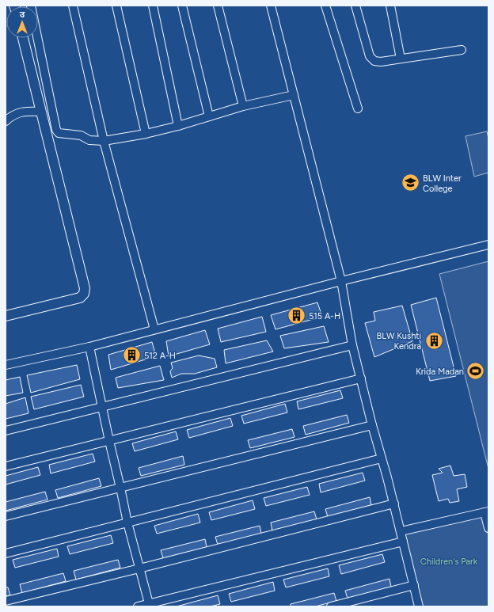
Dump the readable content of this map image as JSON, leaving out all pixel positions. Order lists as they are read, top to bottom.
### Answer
{
  "parks": ["Children's Park"],
  "places": {
    "school or university": ["BLW Inter College"],
    "building": ["515 A-H", "BLW Kushti Kendra", "512 A-H"],
    "sports": ["Krida Madan"]
  },
  "north": "top"
}
